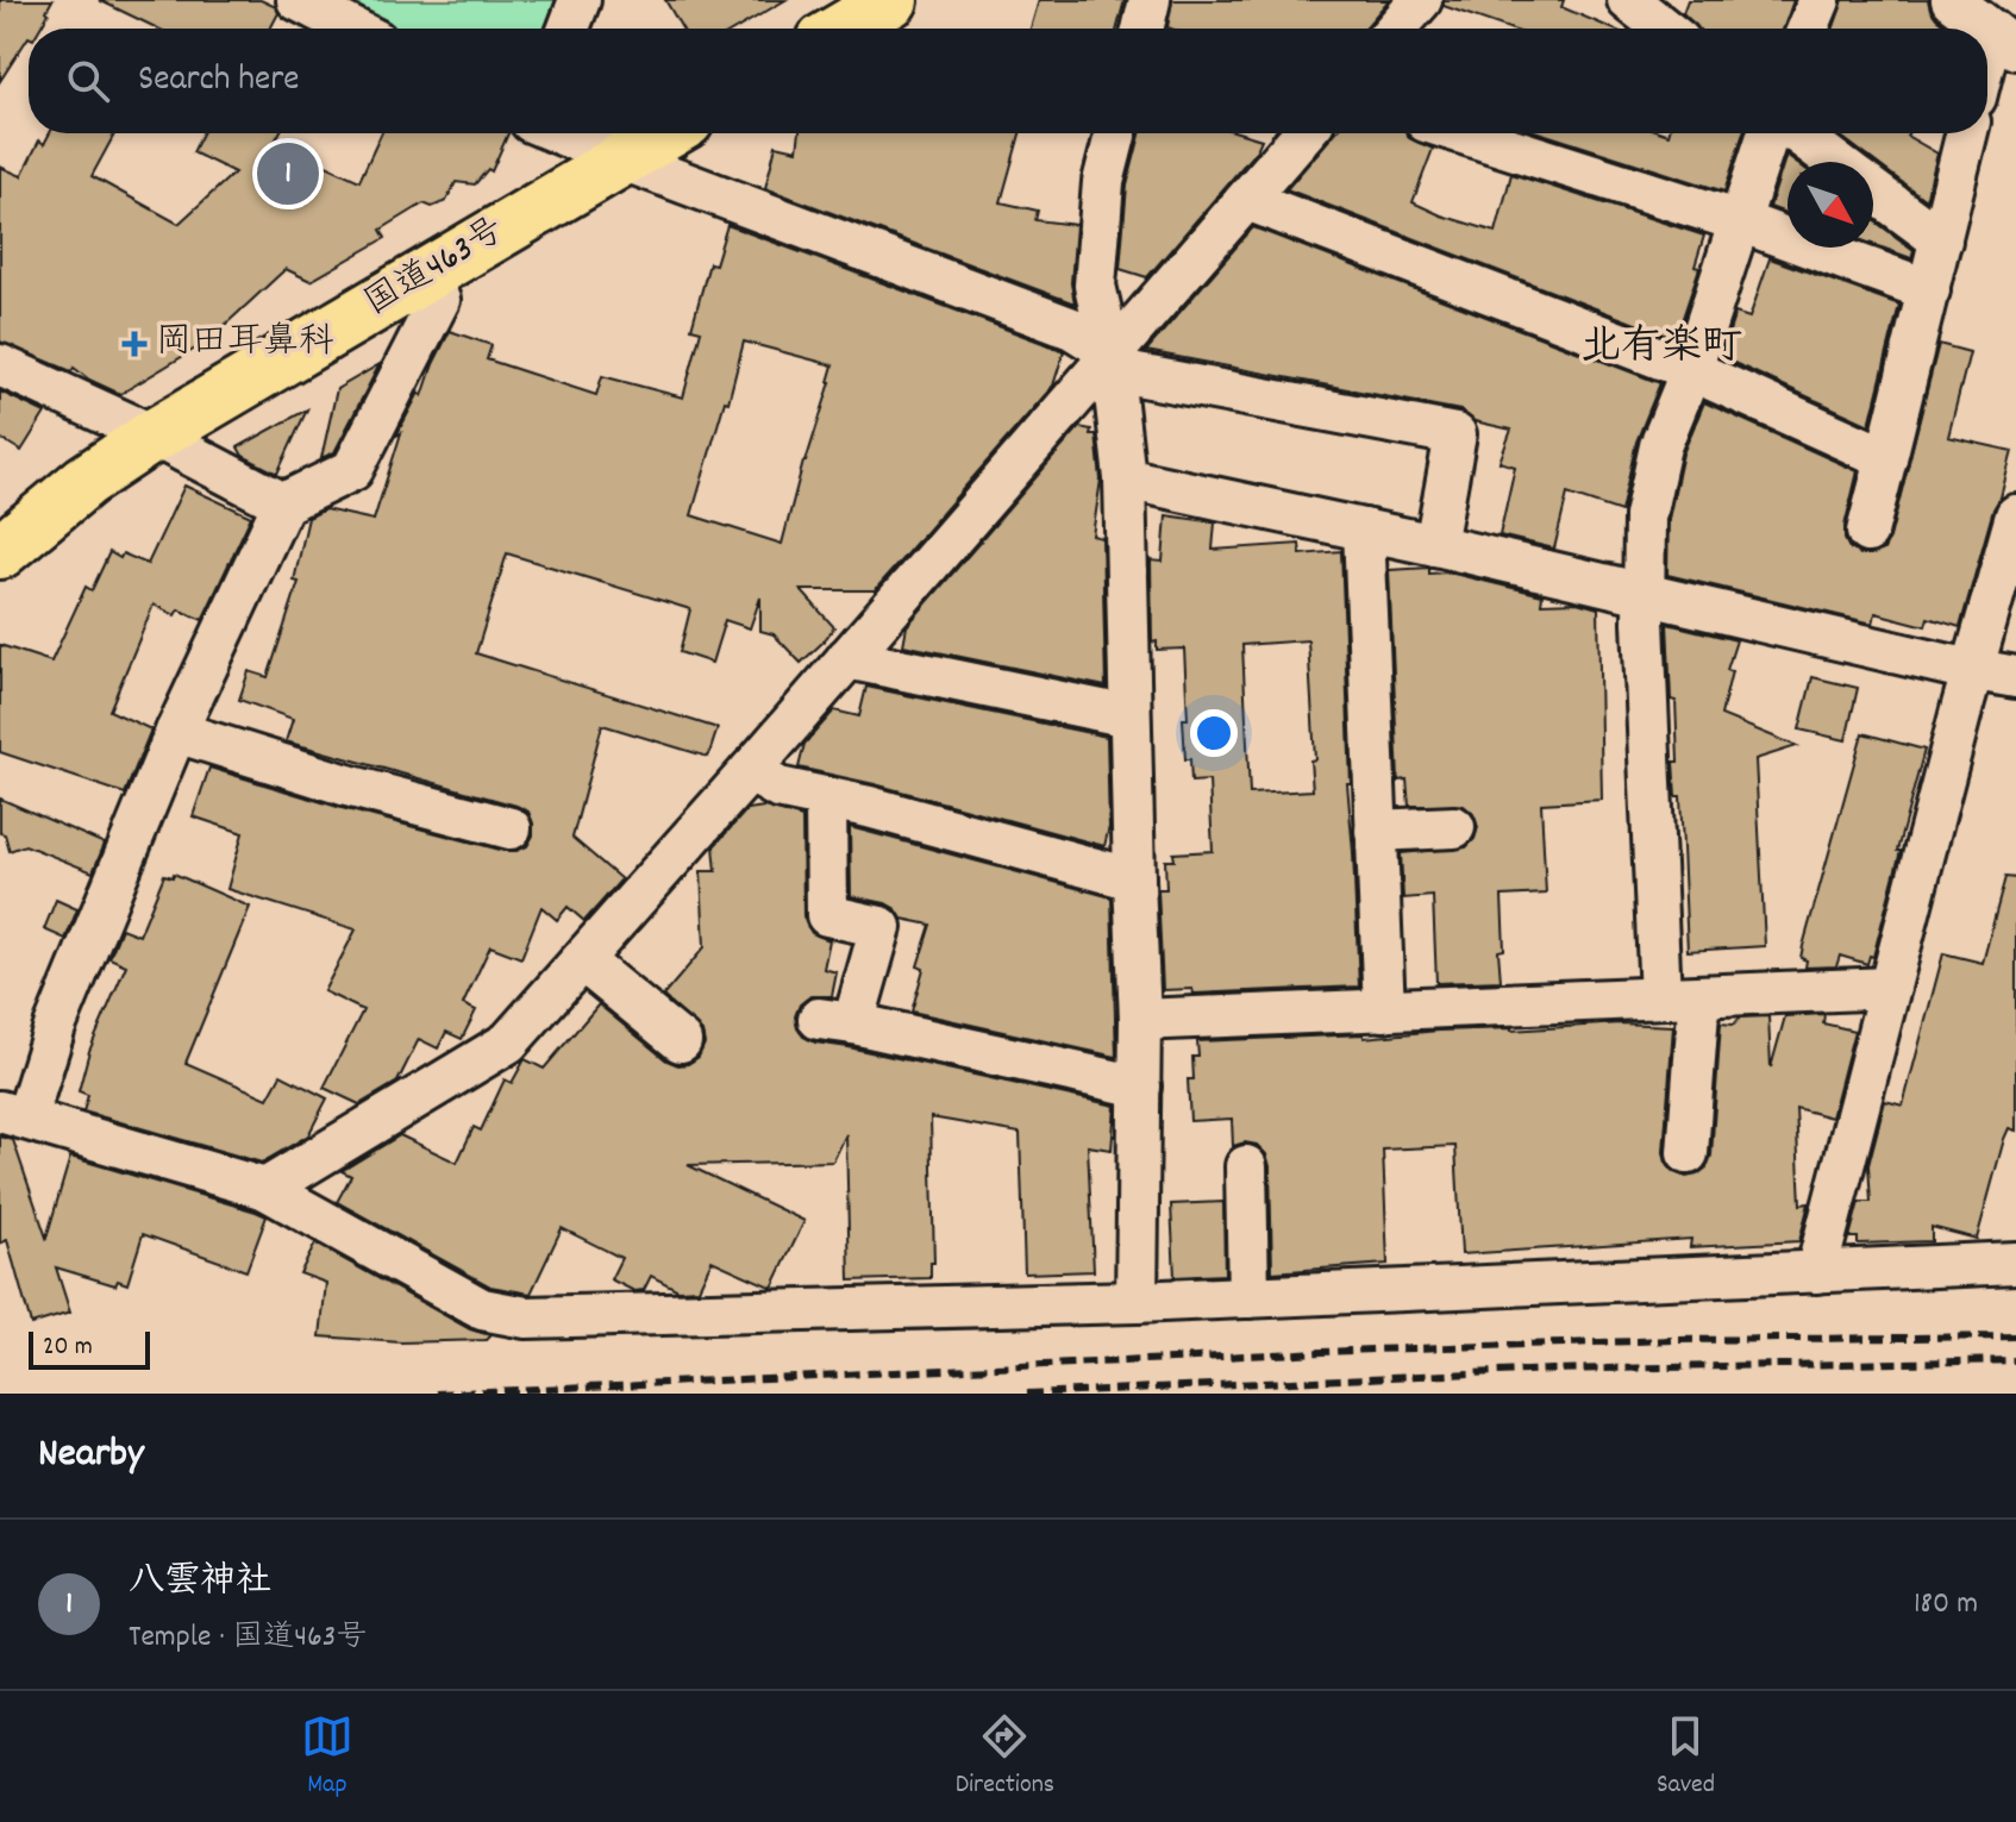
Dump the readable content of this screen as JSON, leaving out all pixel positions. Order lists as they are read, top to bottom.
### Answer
{
  "streets": {
    "highway": ["国道463号"]
  },
  "districts": ["北有楽町"],
  "places": {
    "health": ["岡田耳鼻科"]
  },
  "scale_bar": "20 m",
  "north": "bottom right",
  "page": {
    "search": "Search here",
    "pins": "1",
    "scale": "20 m",
    "heading": "Nearby",
    "list": [
      {
        "mark": "1",
        "name": "八雲神社",
        "note": "Temple · 国道463号",
        "value": "180 m"
      }
    ],
    "nav": ["Map", "Directions", "Saved"]
  }
}
